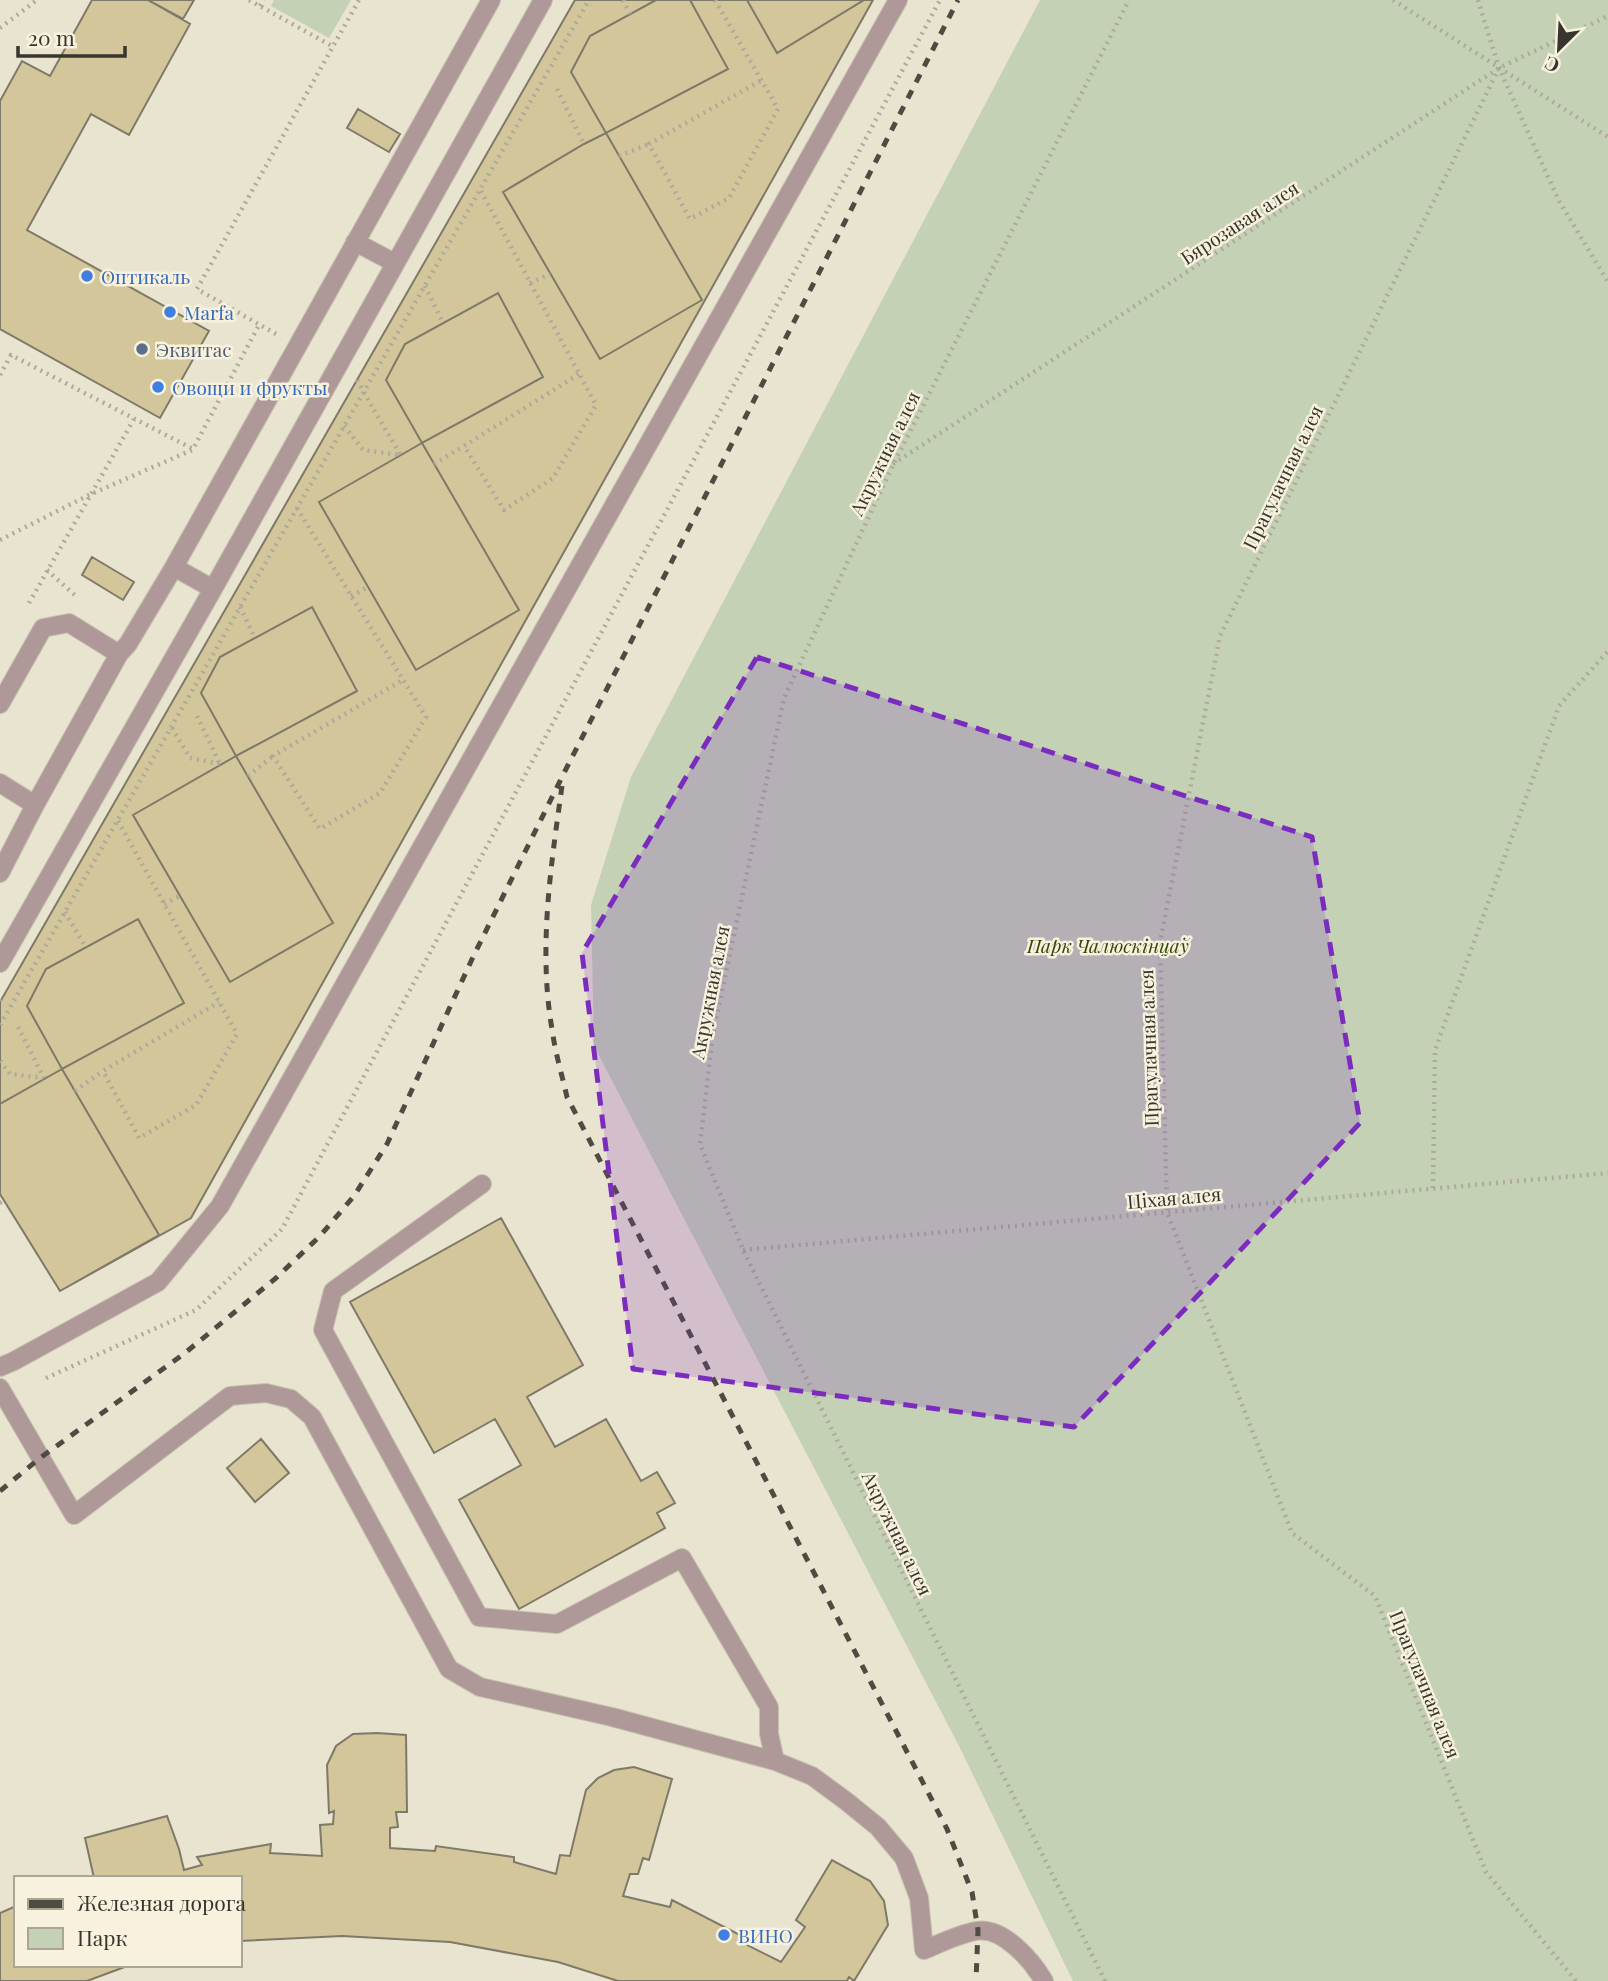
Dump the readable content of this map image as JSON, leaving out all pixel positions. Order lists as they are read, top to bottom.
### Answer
{
  "streets": {
    "path": [
      "Бярозавая алея",
      "Акружная алея",
      "Прагулачная алея",
      "Ціхая алея"
    ]
  },
  "crossings": [
    ["Бярозавая алея", "Акружная алея"],
    ["Бярозавая алея", "Прагулачная алея"],
    ["Акружная алея", "Ціхая алея"],
    ["Прагулачная алея", "Ціхая алея"]
  ],
  "parks": ["Парк Чалюскінцаў"],
  "places": [
    "Оптикаль",
    "Marfa",
    "Эквитас",
    "Овощи и фрукты",
    "ВИНО"
  ],
  "legend": ["Железная дорога", "Парк"],
  "scale_bar": "20 m",
  "north": "bottom left"
}
